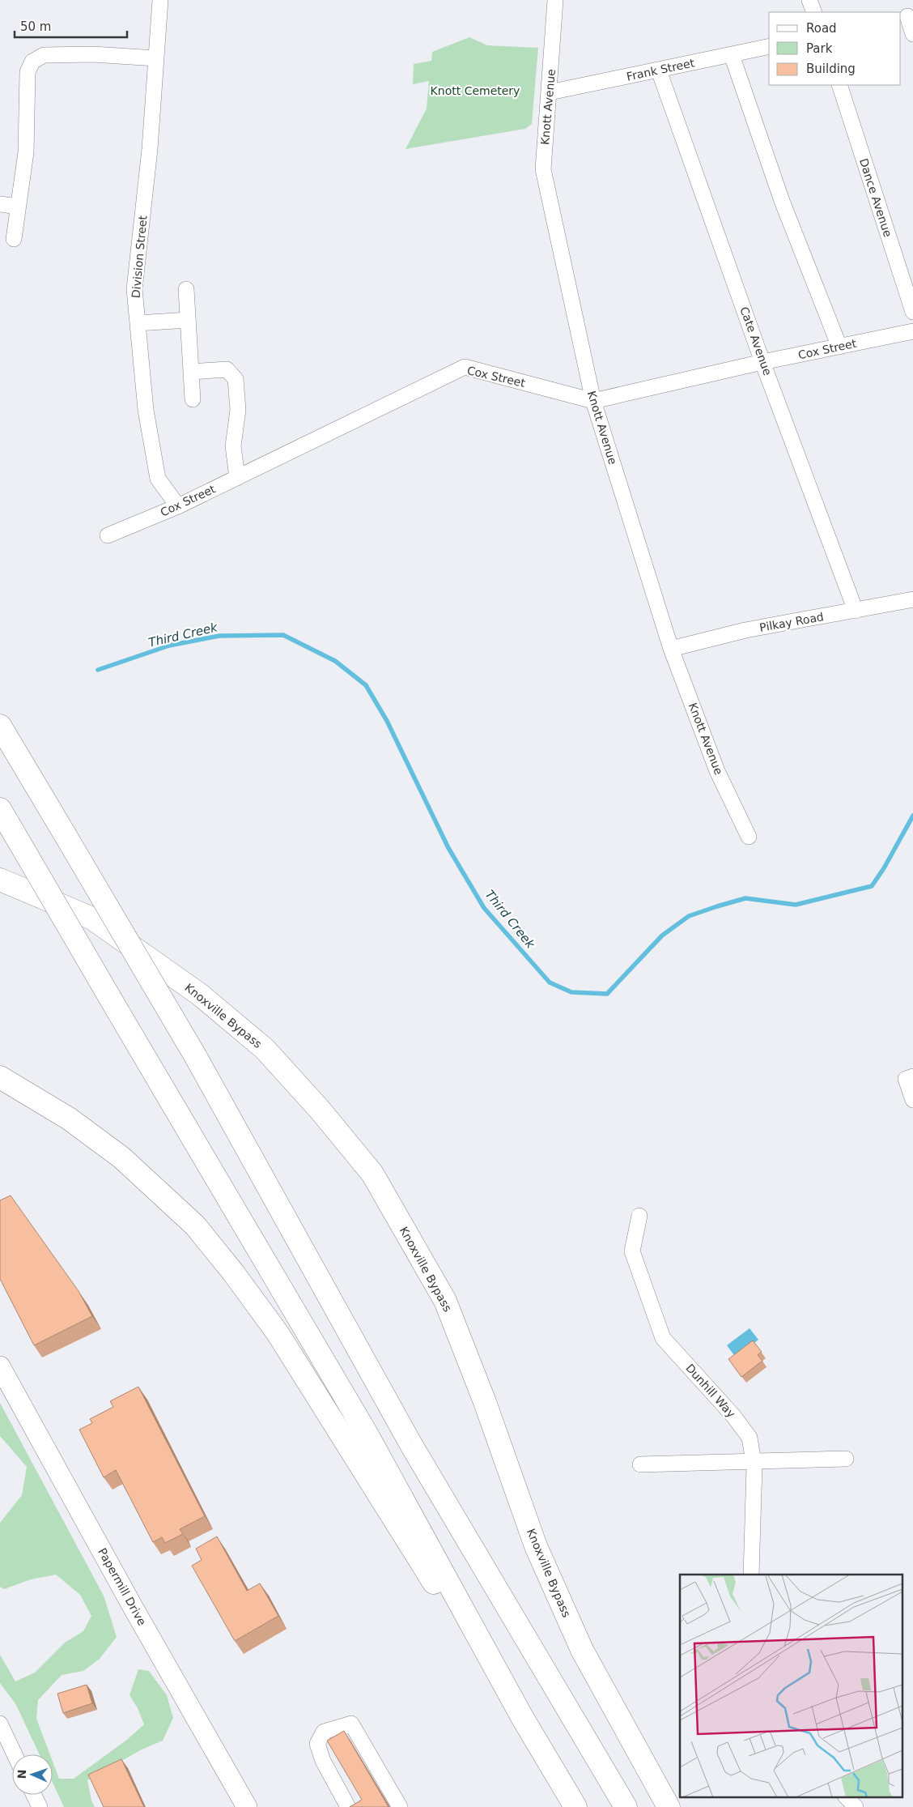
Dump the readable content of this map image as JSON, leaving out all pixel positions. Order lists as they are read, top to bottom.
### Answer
{
  "streets": {
    "highway": ["Knoxville Bypass"],
    "main road": ["Papermill Drive"],
    "street": [
      "Frank Street",
      "Knott Avenue",
      "Dance Avenue",
      "Division Street",
      "Cate Avenue",
      "Cox Street",
      "Pilkay Road",
      "Dunhill Way"
    ]
  },
  "crossings": [
    ["Frank Street", "Knott Avenue"],
    ["Frank Street", "Cate Avenue"],
    ["Knott Avenue", "Cox Street"],
    ["Knott Avenue", "Pilkay Road"],
    ["Division Street", "Cox Street"],
    ["Cate Avenue", "Cox Street"],
    ["Cate Avenue", "Pilkay Road"]
  ],
  "water": ["Third Creek"],
  "parks": ["Knott Cemetery"],
  "legend": ["Road", "Park", "Building"],
  "scale_bar": "50 m",
  "north": "left"
}
